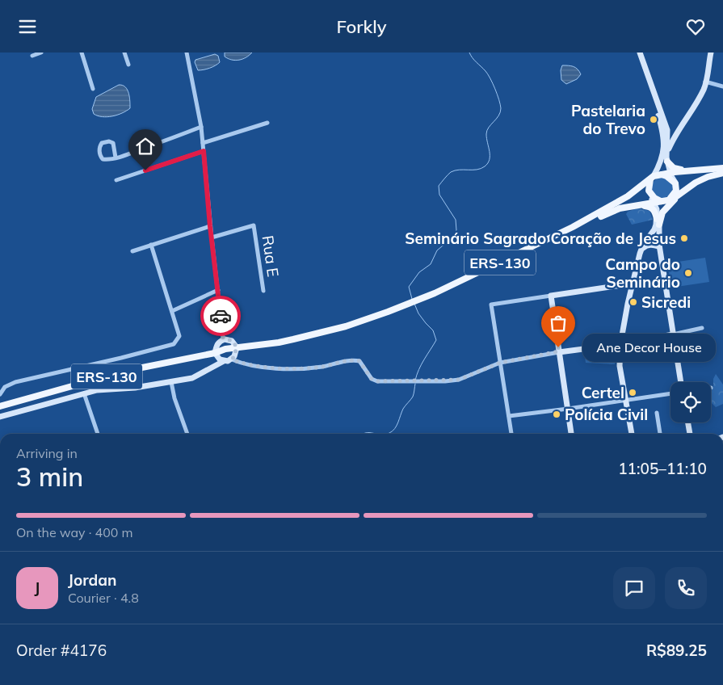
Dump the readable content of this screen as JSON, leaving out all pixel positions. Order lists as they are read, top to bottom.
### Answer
{
  "streets": {
    "main road": ["ERS-130"],
    "street": ["Rua E"]
  },
  "places": [
    "Pastelaria do Trevo",
    "Seminário Sagrado Coração de Jesus",
    "Campo do Seminário",
    "Sicredi",
    "Ane Decor House",
    "Certel",
    "Polícia Civil"
  ],
  "page": {
    "header": "Forkly",
    "bubble": "Ane Decor House",
    "heading": ["3 min", "Arriving in", "11:05–11:10"],
    "panel": [
      "Jordan",
      "Courier · 4.8",
      "Order #4176",
      "R$89.25"
    ],
    "bar": "On the way · 400 m",
    "round": "J"
  }
}
